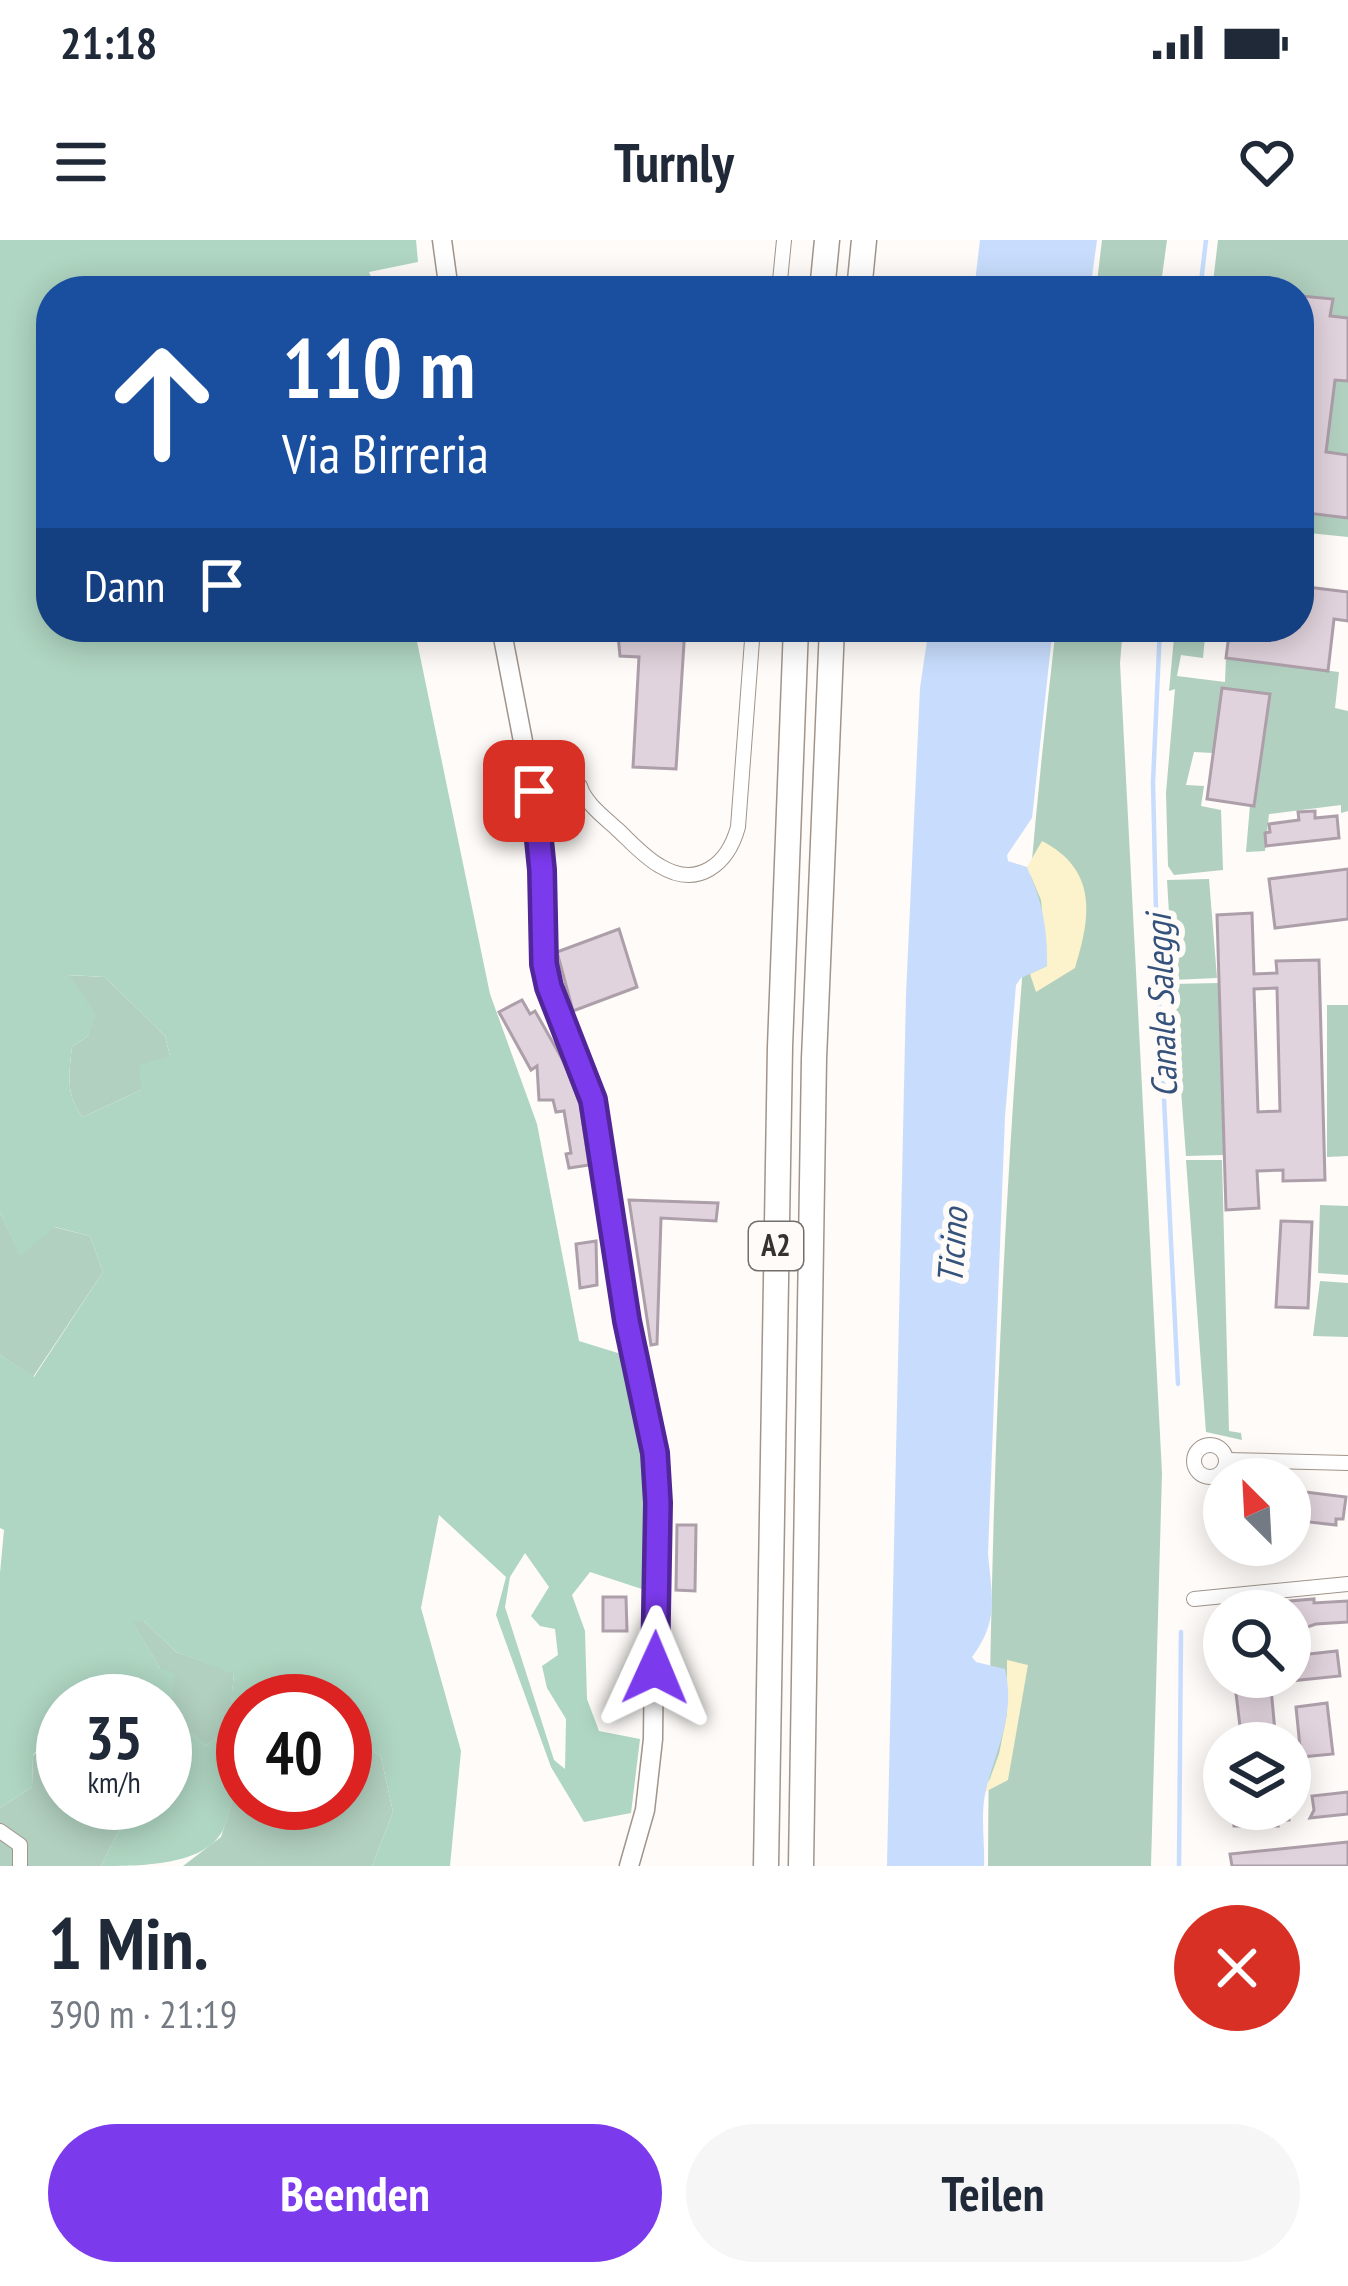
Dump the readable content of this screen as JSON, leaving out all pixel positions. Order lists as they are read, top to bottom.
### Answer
{
  "streets": {
    "highway": ["A2"]
  },
  "water": ["Canale Saleggi", "Ticino"],
  "north": "top left",
  "page": {
    "status": "21:18",
    "header": "Turnly",
    "turn": ["110 m", "Via Birreria"],
    "then": "Dann",
    "speed": "35 km/h",
    "limit": "40",
    "heading": ["1 Min.", "390 m · 21:19"],
    "buttons": ["Beenden", "Teilen"]
  }
}
